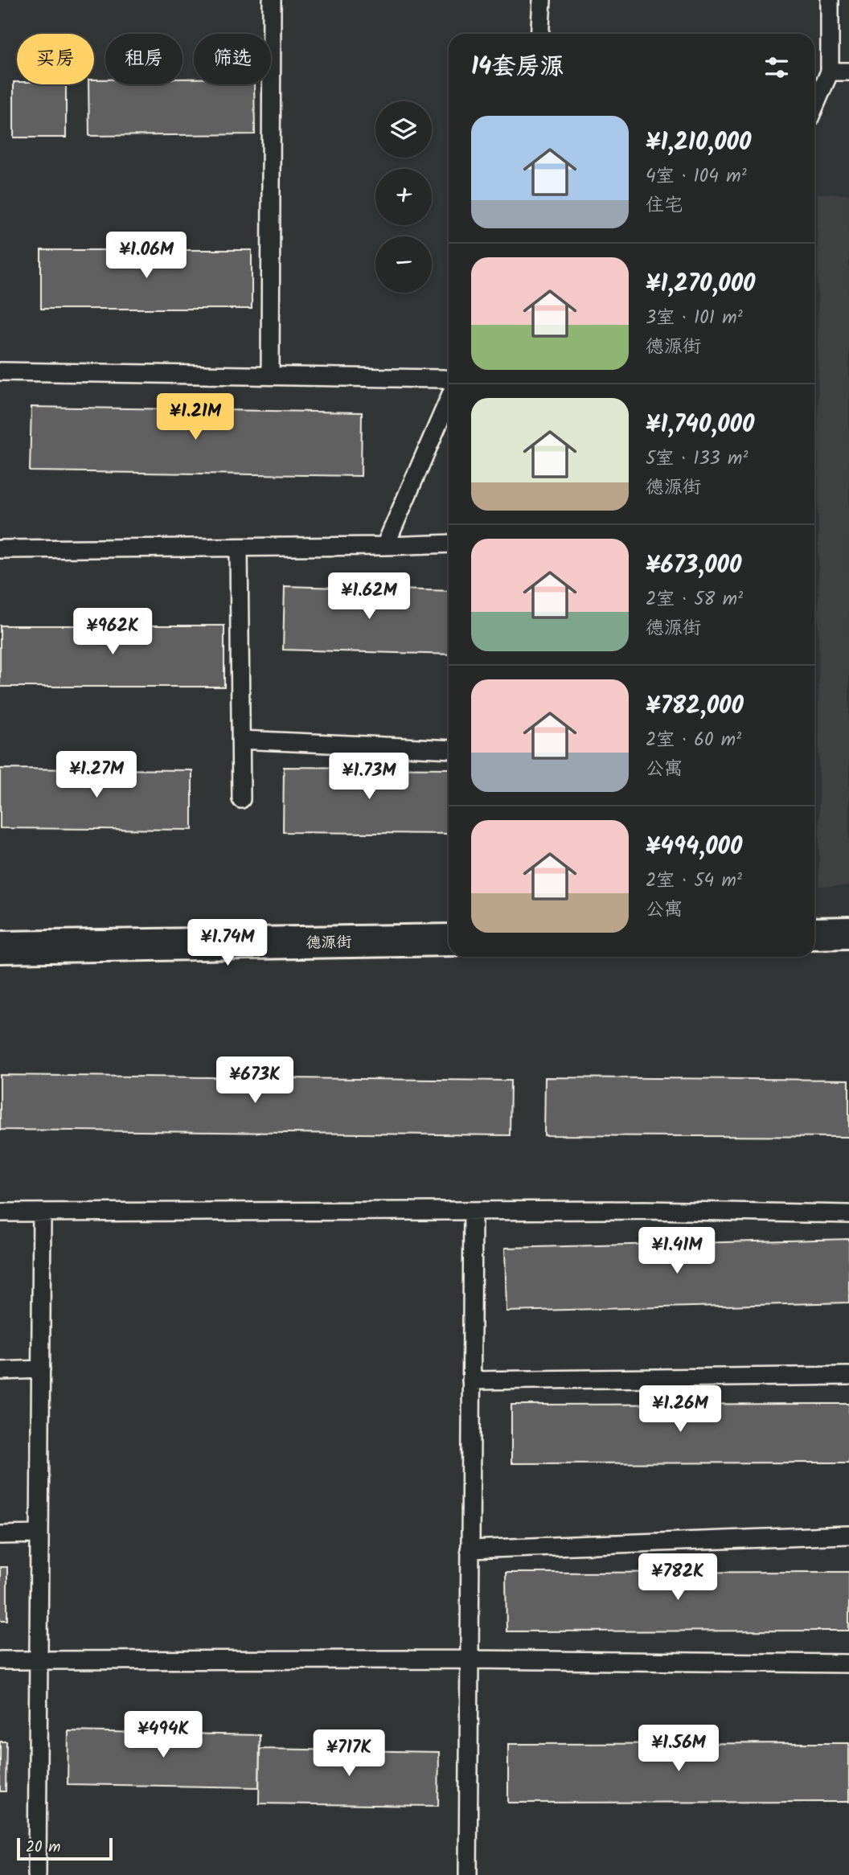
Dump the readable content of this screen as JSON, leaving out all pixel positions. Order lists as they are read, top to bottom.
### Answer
{
  "streets": {
    "street": ["德源街"]
  },
  "scale_bar": "20 m",
  "page": {
    "chip": ["买房", "租房", "筛选"],
    "heading": "14套房源",
    "map_buttons": ["+", "−"],
    "list": [
      {
        "name": "¥1,210,000",
        "note": "4室 · 104 m² · 住宅"
      },
      {
        "name": "¥1,270,000",
        "note": "3室 · 101 m² · 德源街"
      },
      {
        "name": "¥1,740,000",
        "note": "5室 · 133 m² · 德源街"
      },
      {
        "name": "¥673,000",
        "note": "2室 · 58 m² · 德源街"
      },
      {
        "name": "¥782,000",
        "note": "2室 · 60 m² · 公寓"
      },
      {
        "name": "¥494,000",
        "note": "2室 · 54 m² · 公寓"
      }
    ],
    "price": [
      "¥1.06M",
      "¥1.21M",
      "¥1.62M",
      "¥962K",
      "¥1.27M",
      "¥1.73M",
      "¥1.74M",
      "¥673K",
      "¥1.41M",
      "¥1.26M",
      "¥782K",
      "¥494K",
      "¥1.56M",
      "¥717K"
    ],
    "scale": "20 m"
  }
}
